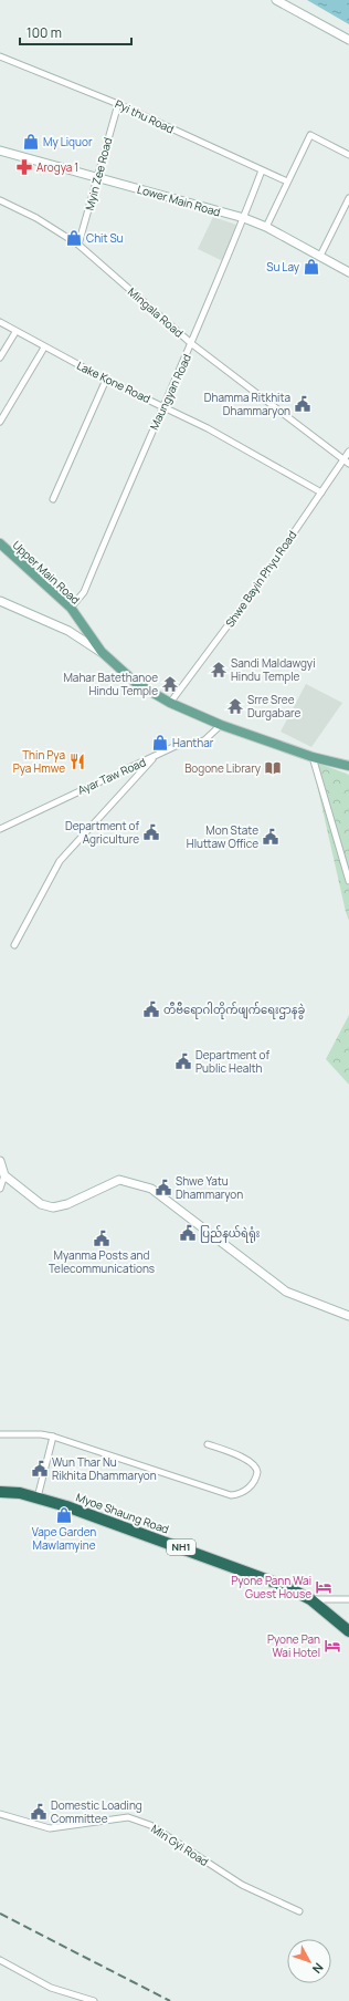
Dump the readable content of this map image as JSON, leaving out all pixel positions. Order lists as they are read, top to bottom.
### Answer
{
  "streets": {
    "highway": ["Myoe Shaung Road", "NH1"],
    "main road": ["Lower Main Road", "Upper Main Road"],
    "street": [
      "Pyi thu Road",
      "Myin Zee Road",
      "Mingala Road",
      "Lake Kone Road",
      "Maungyan Road",
      "Shwe Bayin Phyu Road",
      "Ayar Taw Road",
      "Min Gyi Road"
    ]
  },
  "crossings": [
    ["Pyi thu Road", "Myin Zee Road"],
    ["Pyi thu Road", "Maungyan Road"],
    ["Myin Zee Road", "Lower Main Road"],
    ["Myin Zee Road", "Mingala Road"],
    ["Lower Main Road", "Maungyan Road"],
    ["Mingala Road", "Maungyan Road"],
    ["Mingala Road", "Shwe Bayin Phyu Road"],
    ["Lake Kone Road", "Maungyan Road"],
    ["Lake Kone Road", "Shwe Bayin Phyu Road"],
    ["Maungyan Road", "Upper Main Road"],
    ["Upper Main Road", "Shwe Bayin Phyu Road"],
    ["Upper Main Road", "Ayar Taw Road"]
  ],
  "places": {
    "shop": [
      "My Liquor",
      "Chit Su",
      "Su Lay",
      "Hanthar",
      "Vape Garden Mawlamyine"
    ],
    "pharmacy": ["Arogya 1"],
    "public building": [
      "Dhamma Ritkhita Dhammaryon",
      "Department of Agriculture",
      "Mon State Hluttaw Office",
      "တီဗီရောဂါတိုက်ဖျက်ရေးဌာနခွဲ",
      "Department of Public Health",
      "Shwe Yatu Dhammaryon",
      "ပြည်နယ်ရဲရုံး",
      "Myanma Posts and Telecommunications",
      "Wun Thar Nu Rikhita Dhammaryon",
      "Domestic Loading Committee"
    ],
    "temple": ["Sandi Maldawgyi Hindu Temple", "Mahar Batethanoe Hindu Temple", "Srre Sree Durgabare"],
    "restaurant": ["Thin Pya Pya Hmwe"],
    "library": ["Bogone Library"],
    "hotel": ["Pyone Pann Wai Guest House", "Pyone Pan Wai Hotel"]
  },
  "scale_bar": "100 m",
  "north": "bottom right"
}
